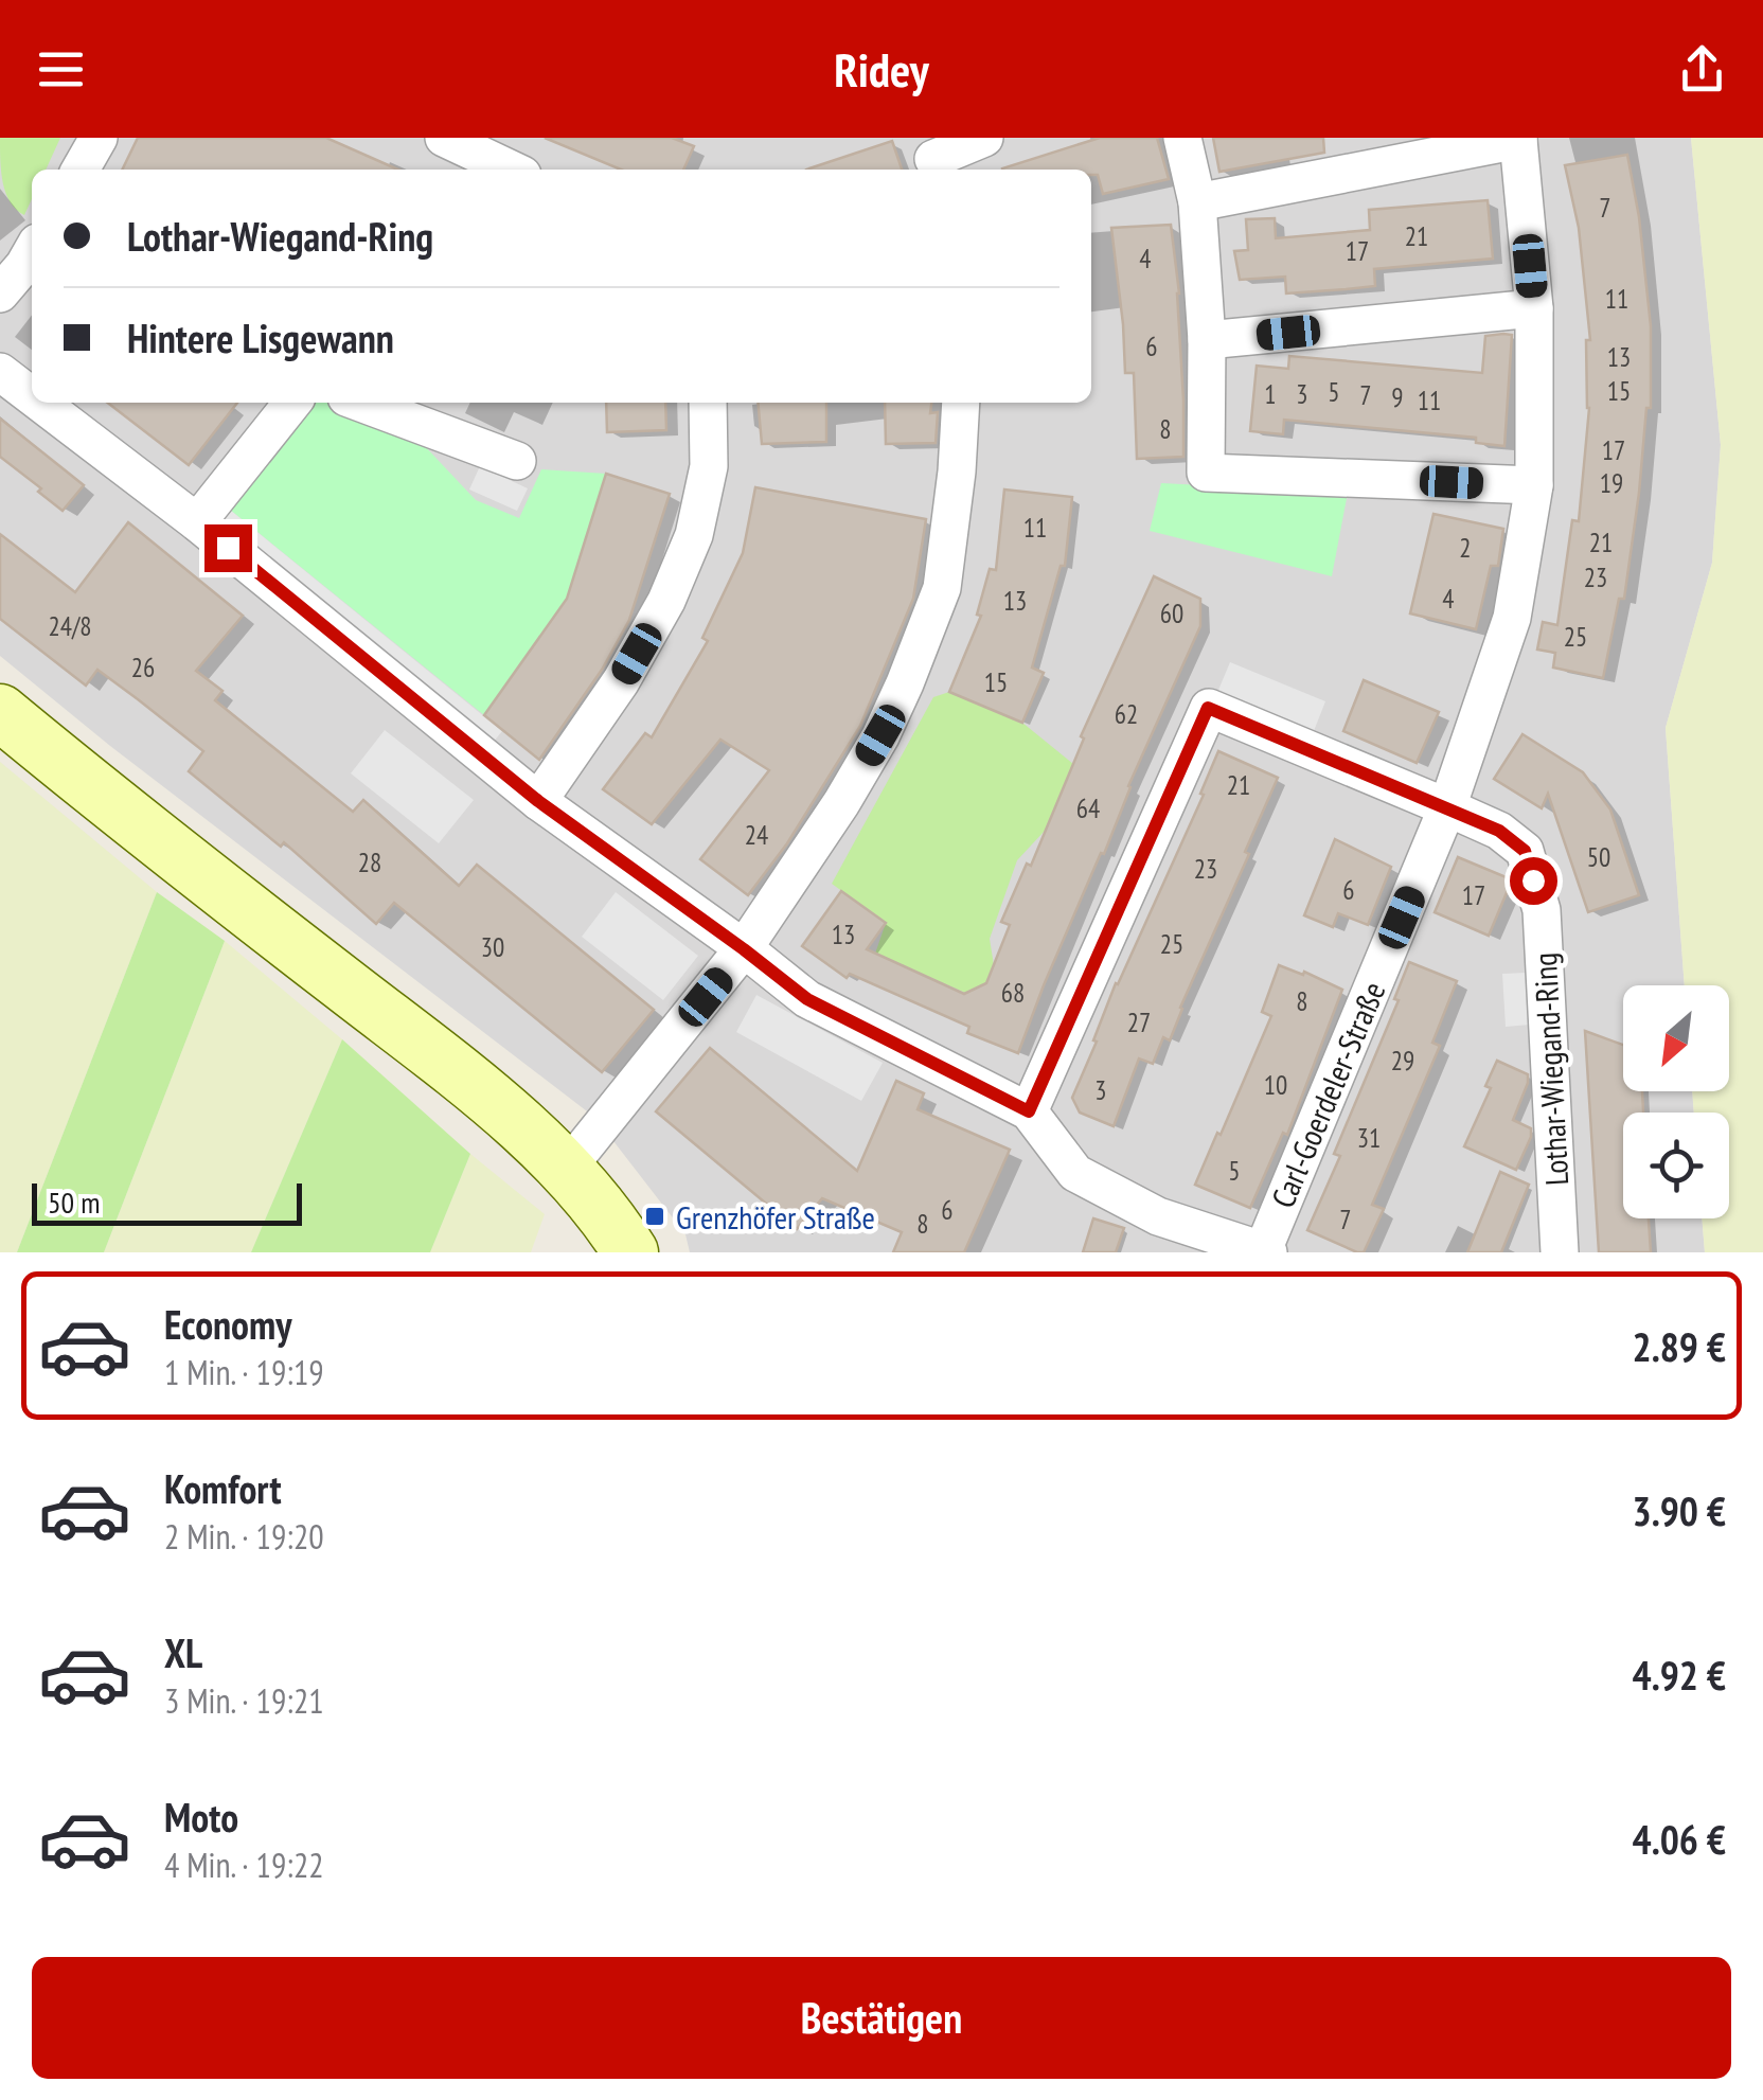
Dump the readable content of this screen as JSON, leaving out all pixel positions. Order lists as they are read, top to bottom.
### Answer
{
  "streets": {
    "street": ["Lothar-Wiegand-Ring", "Carl-Goerdeler-Straße"]
  },
  "crossings": [
    ["Lothar-Wiegand-Ring", "Carl-Goerdeler-Straße"]
  ],
  "places": {
    "transit": ["Grenzhöfer Straße"]
  },
  "house_numbers": [
    "7",
    "21",
    "17",
    "4",
    "11",
    "6",
    "13",
    "15",
    "5",
    "1",
    "3",
    "7",
    "9",
    "11",
    "8",
    "17",
    "19",
    "11",
    "21",
    "2",
    "23",
    "4",
    "13",
    "60",
    "24/8",
    "25",
    "26",
    "15",
    "62",
    "21",
    "64",
    "24",
    "50",
    "28",
    "23",
    "6",
    "17",
    "13",
    "25",
    "30",
    "68",
    "8",
    "27",
    "29",
    "10",
    "3",
    "31",
    "5",
    "6",
    "7",
    "8"
  ],
  "scale_bar": "50 m",
  "north": "bottom left",
  "page": {
    "header": "Ridey",
    "banner": ["Lothar-Wiegand-Ring", "Hintere Lisgewann"],
    "scale": "50 m",
    "list": [
      {
        "name": "Economy",
        "note": "1 Min. · 19:19",
        "value": "2.89 €"
      },
      {
        "name": "Komfort",
        "note": "2 Min. · 19:20",
        "value": "3.90 €"
      },
      {
        "name": "XL",
        "note": "3 Min. · 19:21",
        "value": "4.92 €"
      },
      {
        "name": "Moto",
        "note": "4 Min. · 19:22",
        "value": "4.06 €"
      }
    ],
    "buttons": "Bestätigen"
  }
}
